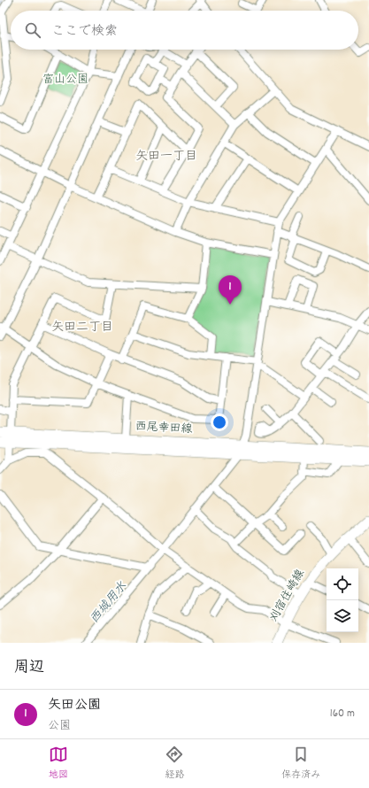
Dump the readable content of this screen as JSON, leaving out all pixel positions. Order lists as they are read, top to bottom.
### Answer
{
  "streets": {
    "main road": ["西尾幸田線", "刈宿住崎線"]
  },
  "districts": ["矢田一丁目", "矢田二丁目"],
  "water": ["西城用水"],
  "parks": ["富山公園"],
  "page": {
    "search": "ここで検索",
    "pins": "1",
    "heading": "周辺",
    "list": [
      {
        "mark": "1",
        "name": "矢田公園",
        "note": "公園",
        "value": "160 m"
      }
    ],
    "nav": ["地図", "経路", "保存済み"]
  }
}
